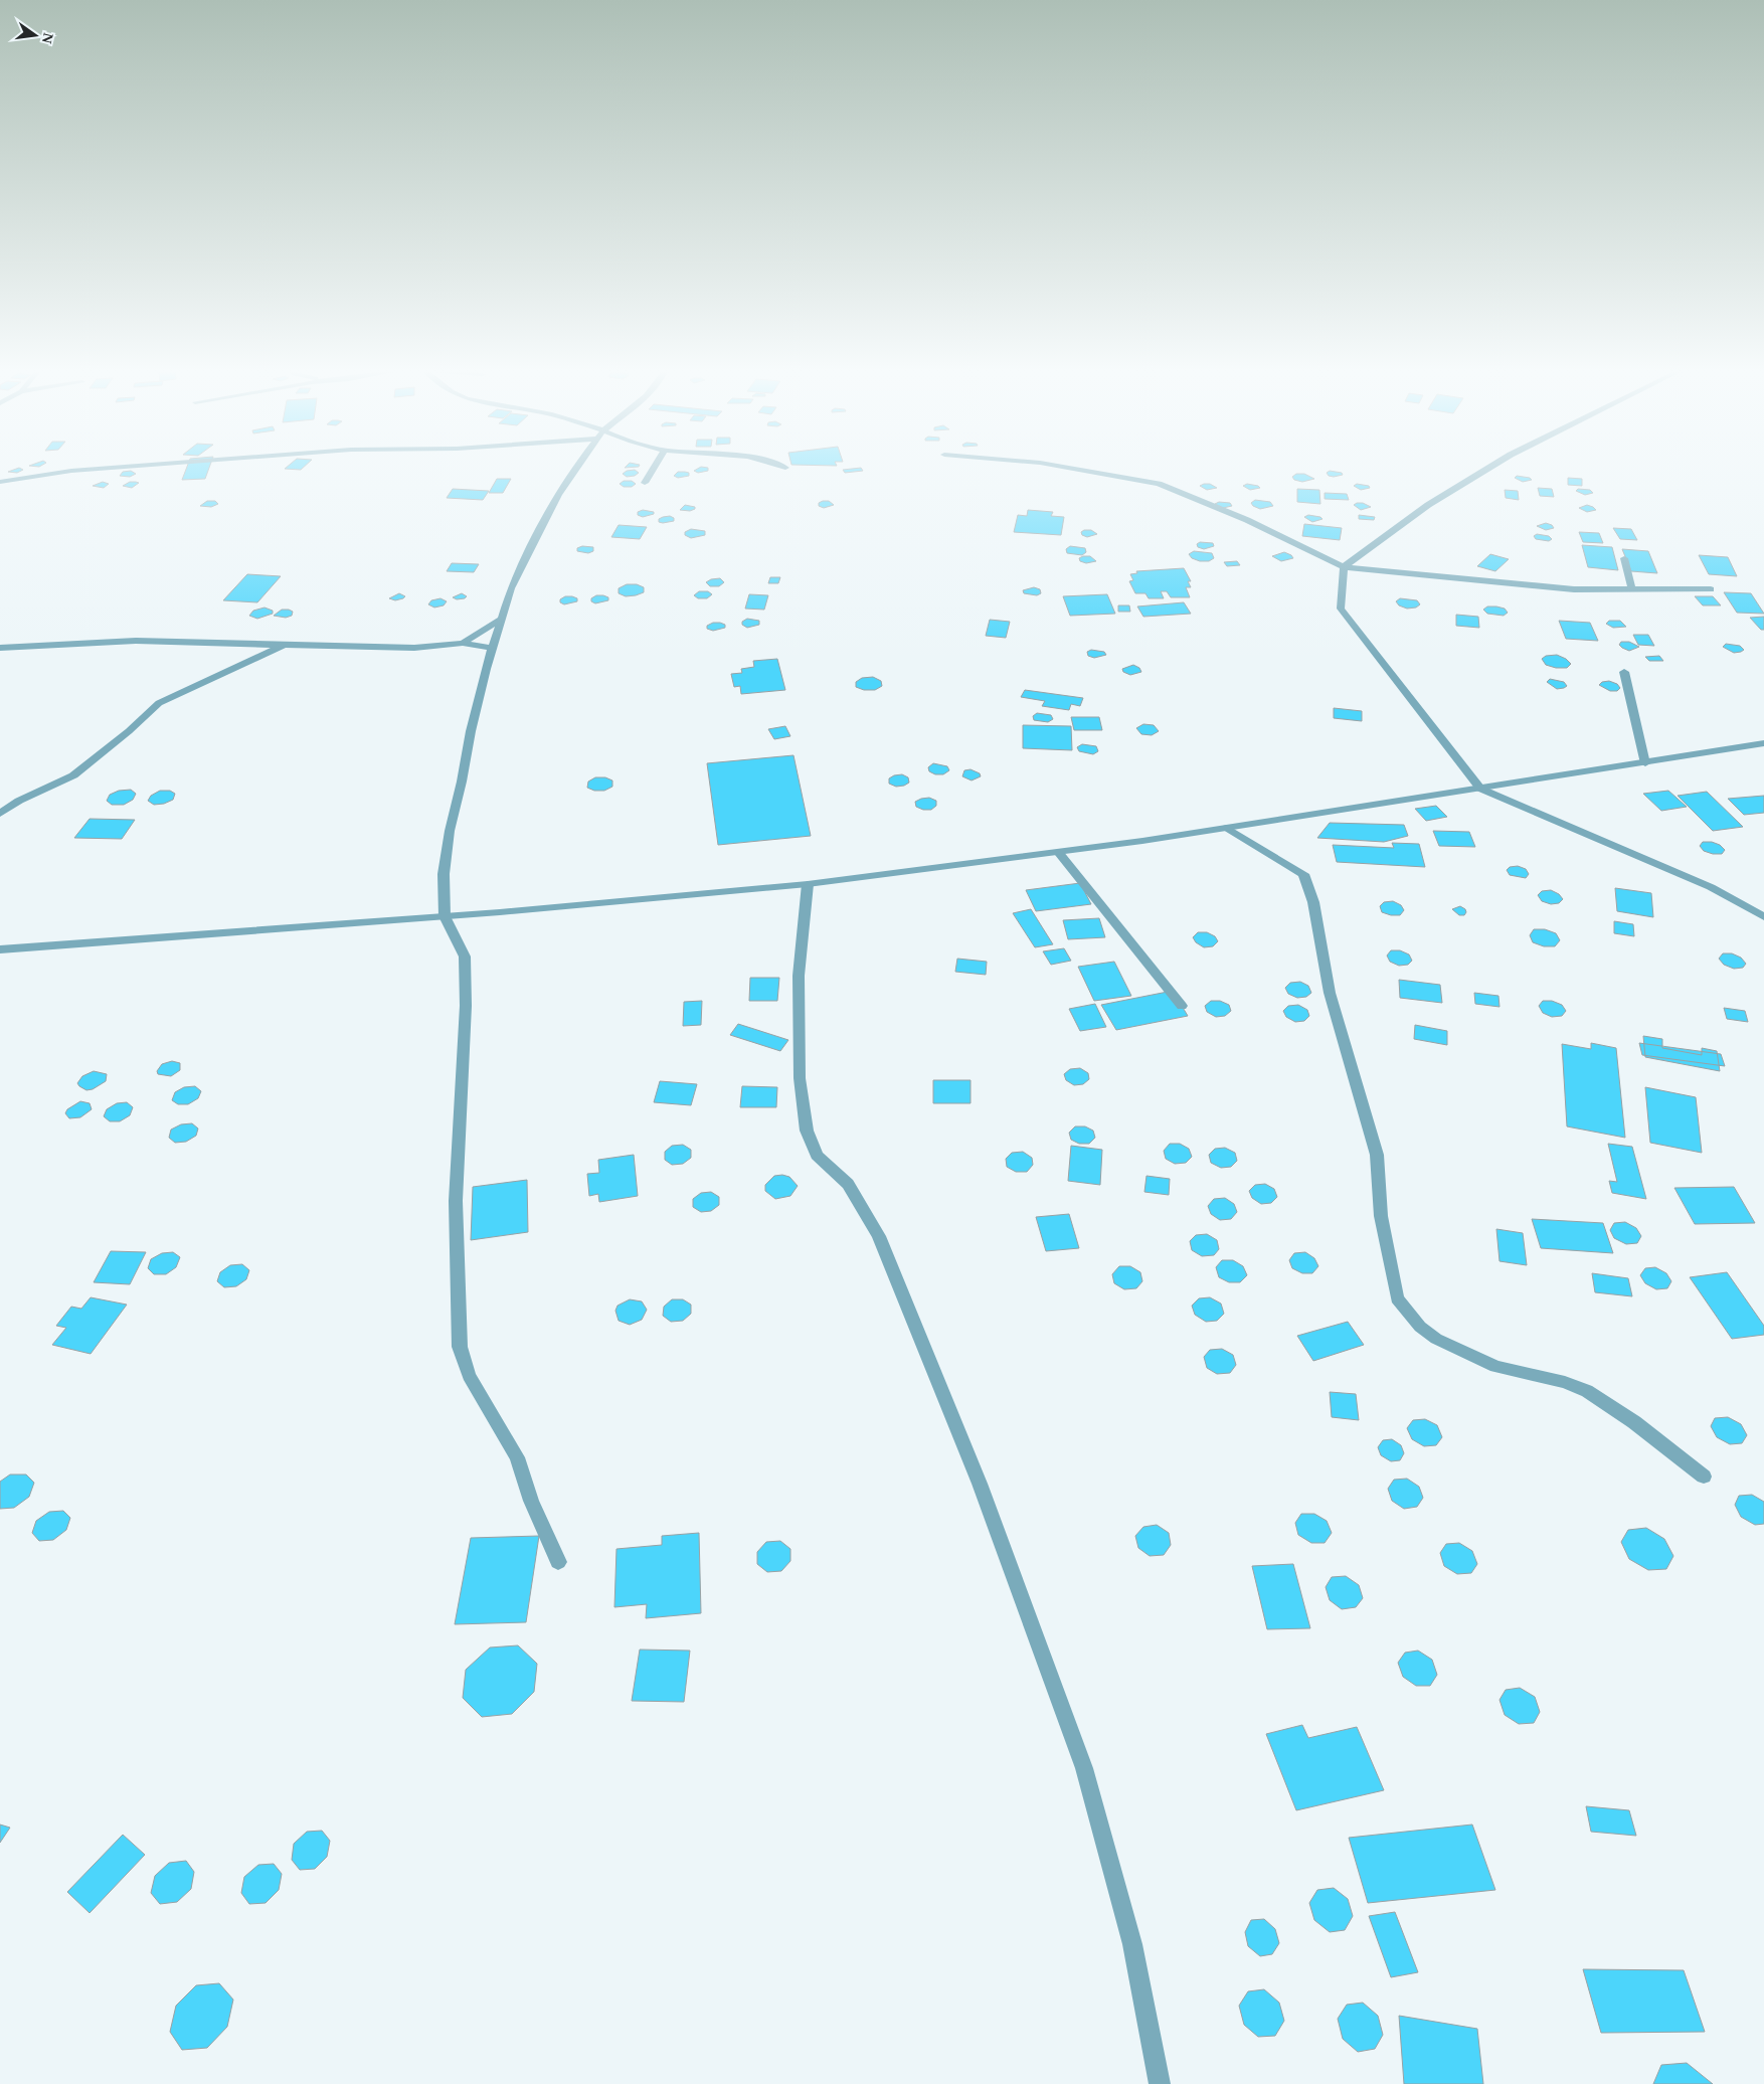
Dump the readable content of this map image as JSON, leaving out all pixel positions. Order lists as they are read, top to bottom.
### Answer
{
  "north": "right"
}
